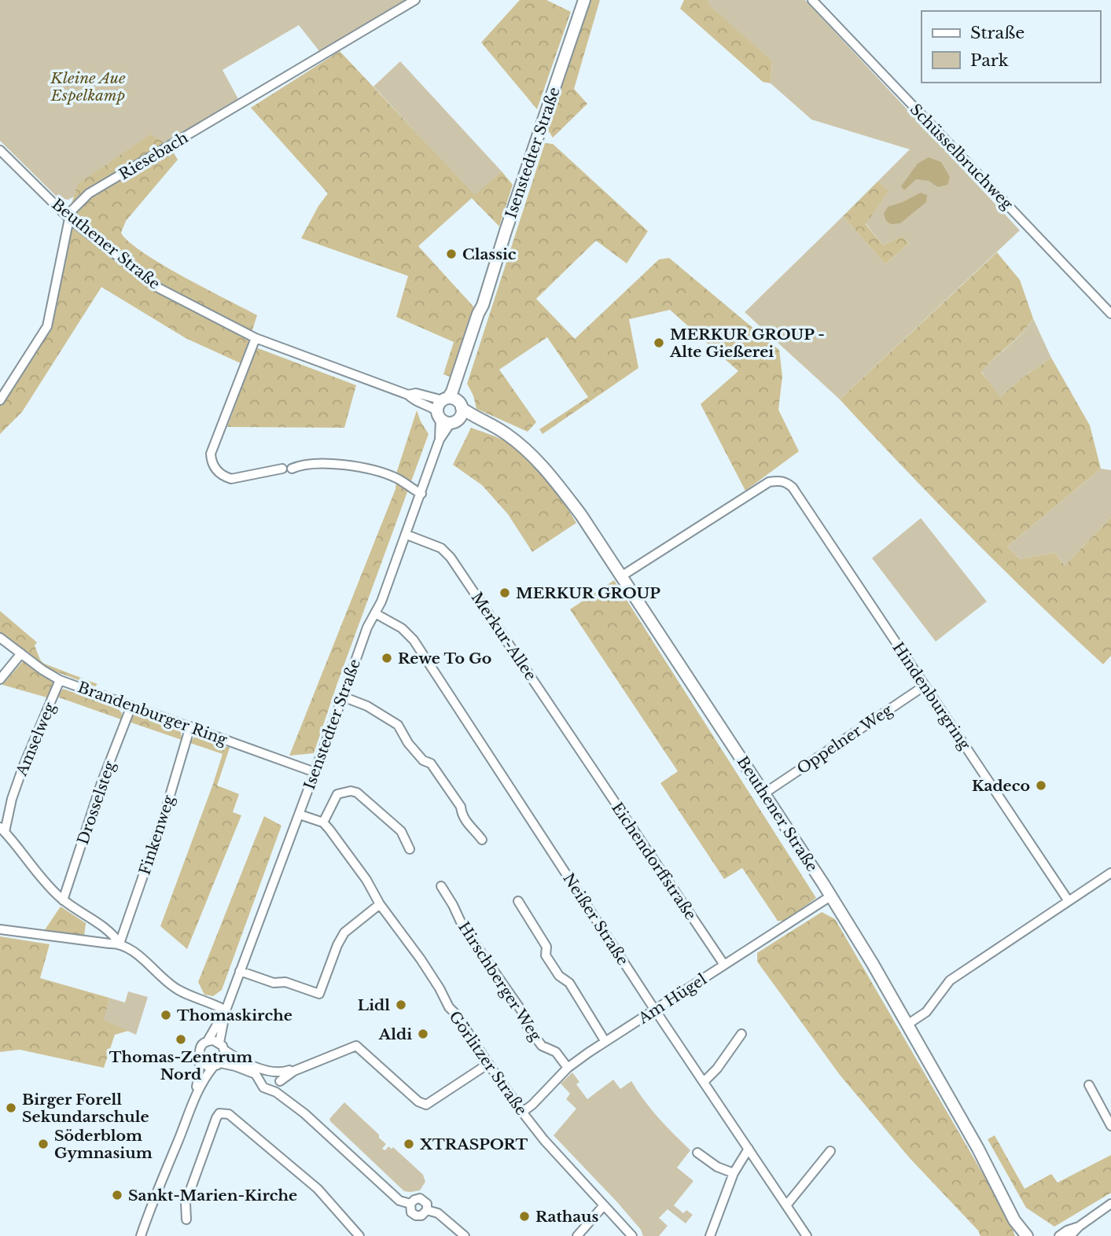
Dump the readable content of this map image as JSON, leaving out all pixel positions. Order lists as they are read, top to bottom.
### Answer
{
  "streets": {
    "main road": ["Isenstedter Straße", "Beuthener Straße"],
    "street": [
      "Riesebach",
      "Schüsselbruchweg",
      "Merkur-Allee",
      "Hindenburgring",
      "Brandenburger Ring",
      "Amselweg",
      "Oppelner Weg",
      "Drosselsteg",
      "Finkenweg",
      "Eichendorffstraße",
      "Neißer Straße",
      "Hirschberger Weg",
      "Am Hügel",
      "Görlitzer Straße"
    ]
  },
  "crossings": [
    ["Isenstedter Straße", "Beuthener Straße"],
    ["Isenstedter Straße", "Merkur-Allee"],
    ["Isenstedter Straße", "Brandenburger Ring"],
    ["Isenstedter Straße", "Neißer Straße"],
    ["Riesebach", "Beuthener Straße"],
    ["Beuthener Straße", "Hindenburgring"],
    ["Beuthener Straße", "Oppelner Weg"],
    ["Beuthener Straße", "Am Hügel"],
    ["Merkur-Allee", "Eichendorffstraße"],
    ["Hindenburgring", "Oppelner Weg"],
    ["Brandenburger Ring", "Amselweg"],
    ["Brandenburger Ring", "Drosselsteg"],
    ["Brandenburger Ring", "Finkenweg"],
    ["Eichendorffstraße", "Am Hügel"],
    ["Neißer Straße", "Am Hügel"],
    ["Hirschberger Weg", "Am Hügel"],
    ["Am Hügel", "Görlitzer Straße"]
  ],
  "parks": ["Kleine Aue Espelkamp"],
  "places": [
    "Classic",
    "MERKUR GROUP - Alte Gießerei",
    "MERKUR GROUP",
    "Rewe To Go",
    "Kadeco",
    "Lidl",
    "Thomaskirche",
    "Aldi",
    "Thomas-Zentrum Nord",
    "Birger Forell Sekundarschule",
    "Söderblom Gymnasium",
    "XTRASPORT",
    "Sankt-Marien-Kirche",
    "Rathaus"
  ],
  "legend": ["Straße", "Park"]
}
